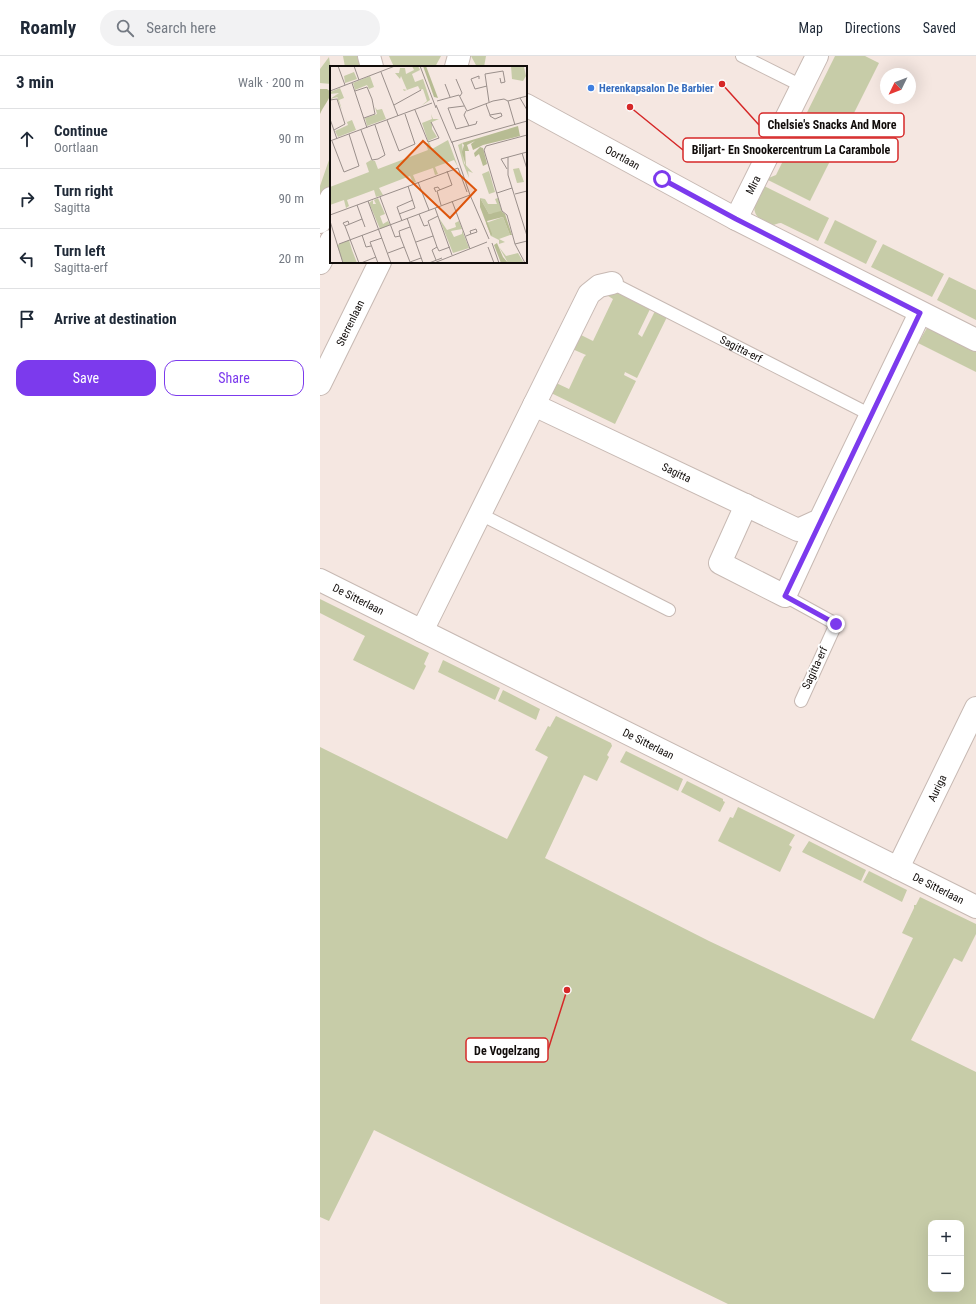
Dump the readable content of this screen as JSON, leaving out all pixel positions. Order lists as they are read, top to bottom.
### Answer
{
  "streets": {
    "street": [
      "Oortlaan",
      "Mira",
      "Sterrenlaan",
      "Sagitta",
      "De Sitterlaan",
      "Auriga"
    ],
    "lane": ["Sagitta-erf"]
  },
  "crossings": [
    ["Oortlaan", "Mira"],
    ["De Sitterlaan", "Auriga"]
  ],
  "places": [
    "Chelsie's Snacks And More",
    "Herenkapsalon De Barbier",
    "Biljart- En Snookercentrum La Carambole",
    "De Vogelzang"
  ],
  "north": "bottom left",
  "page": {
    "header": "Roamly",
    "search": "Search here",
    "nav": ["Map", "Directions", "Saved"],
    "heading": ["3 min", "Walk · 200 m"],
    "list": [
      ["Continue", "Oortlaan", "90 m"],
      ["Turn right", "Sagitta", "90 m"],
      ["Turn left", "Sagitta-erf", "20 m"],
      "Arrive at destination"
    ],
    "buttons": ["Save", "Share"],
    "map_buttons": ["+", "−"]
  }
}
